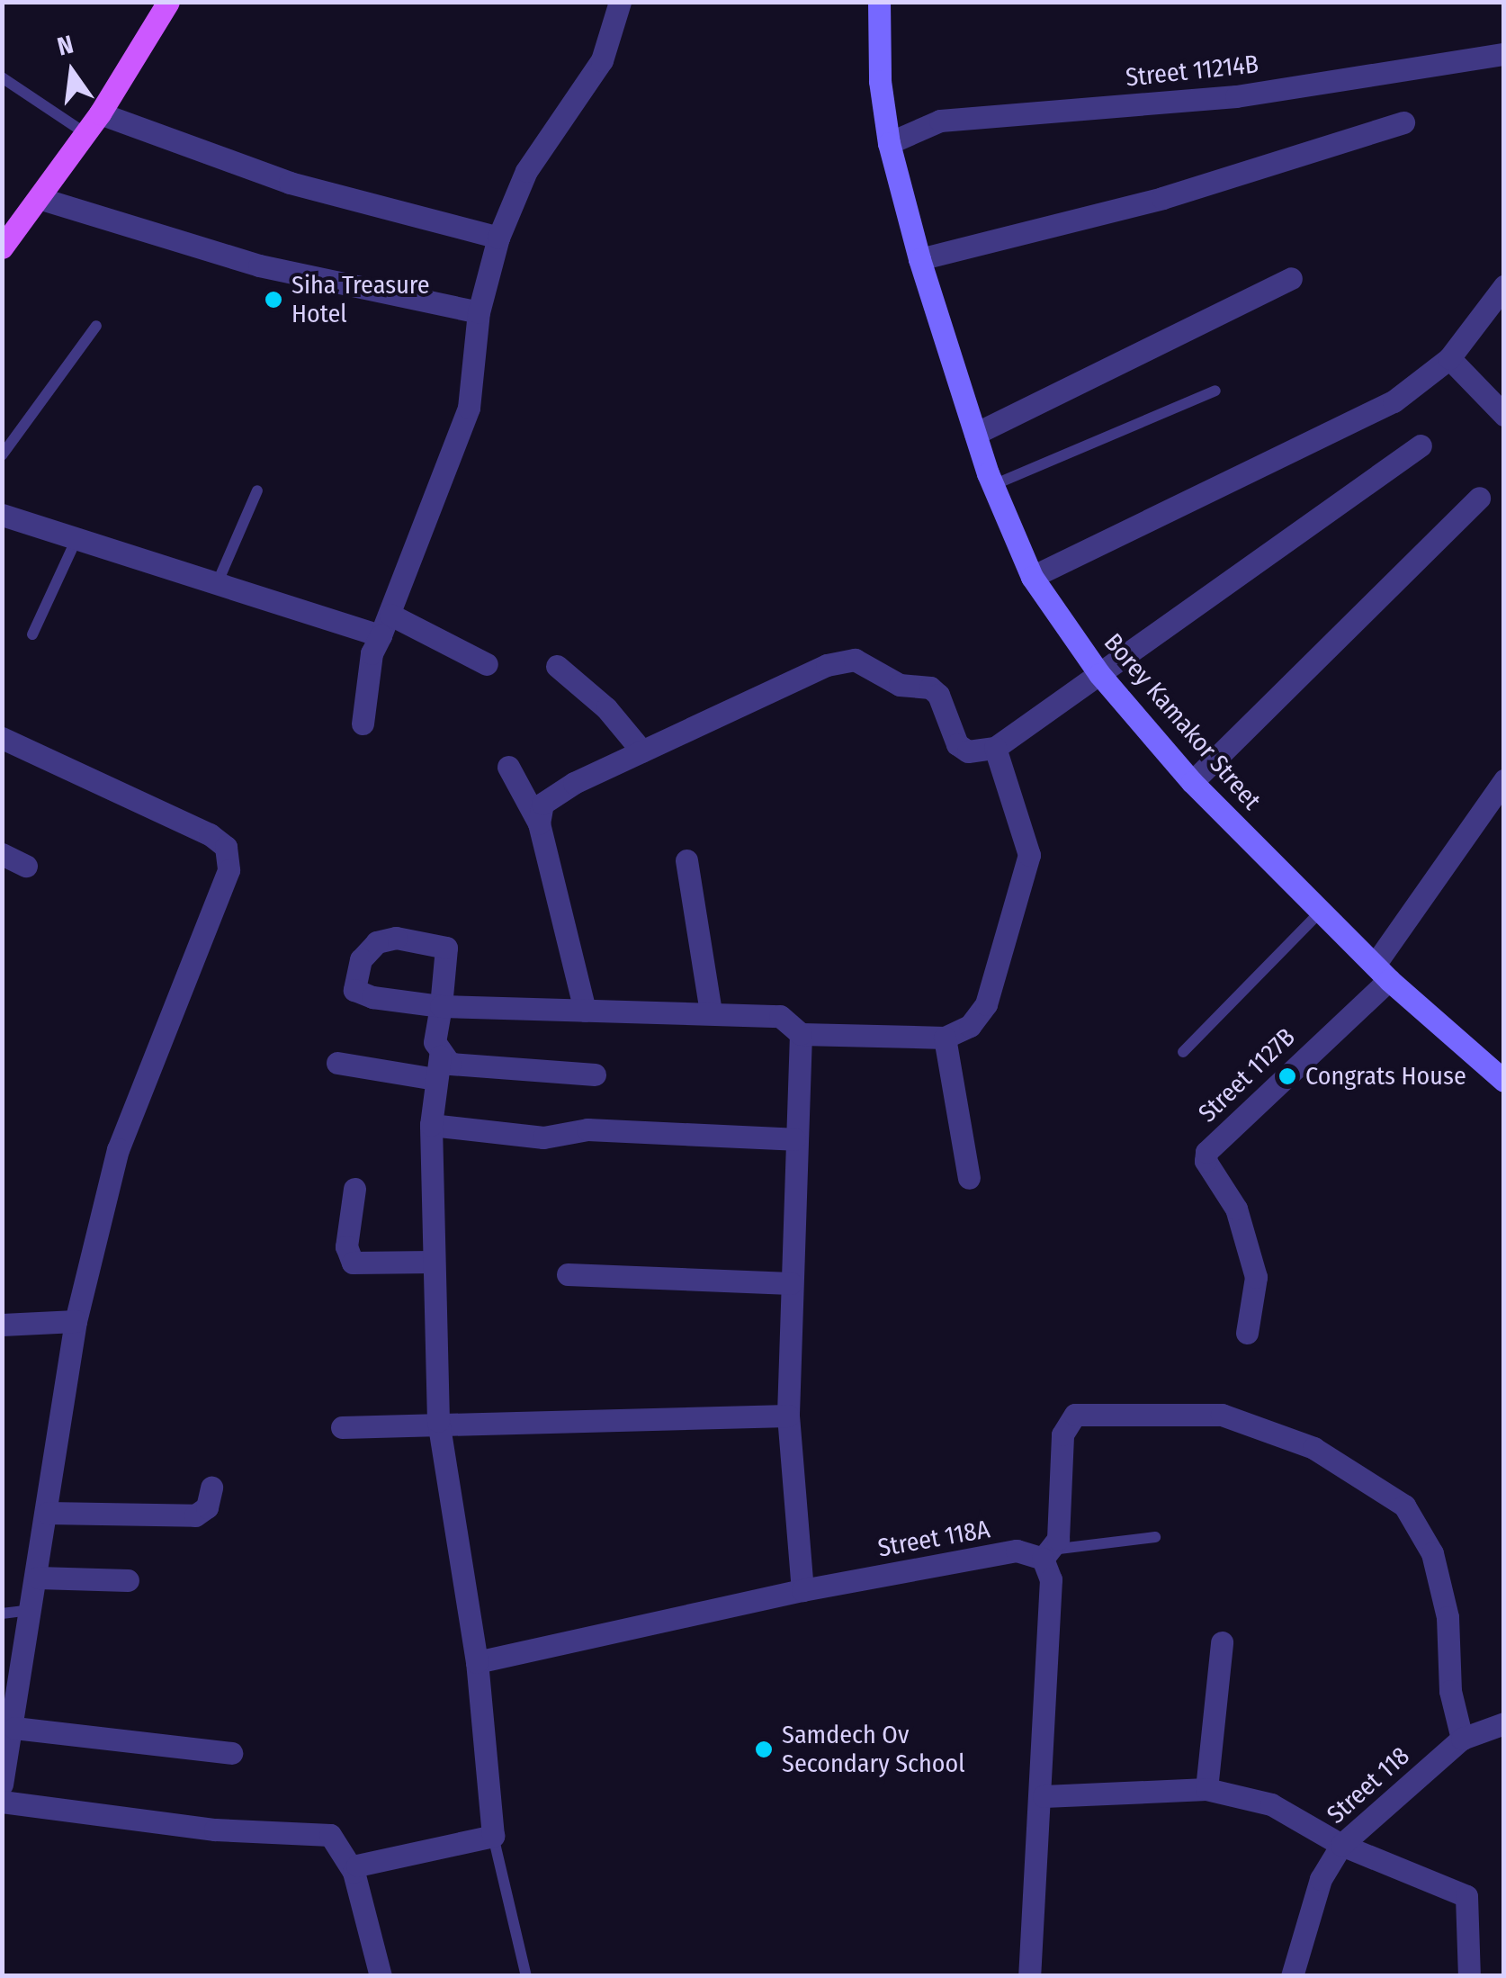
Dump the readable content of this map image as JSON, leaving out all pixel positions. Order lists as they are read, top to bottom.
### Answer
{
  "streets": {
    "main road": ["Borey Kamakor Street"],
    "street": [
      "Street 11214B",
      "Street 1127B",
      "Street 118A",
      "Street 118"
    ]
  },
  "crossings": [
    ["Street 11214B", "Borey Kamakor Street"],
    ["Borey Kamakor Street", "Street 1127B"]
  ],
  "places": ["Siha Treasure Hotel", "Congrats House", "Samdech Ov Secondary School"],
  "north": "top"
}
